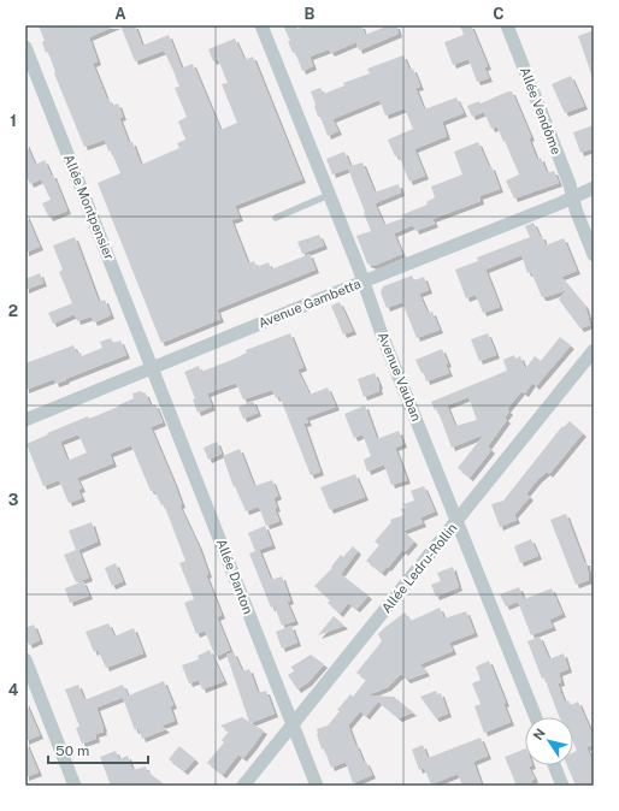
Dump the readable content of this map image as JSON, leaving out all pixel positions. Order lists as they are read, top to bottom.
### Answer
{
  "streets": {
    "street": [
      "Allée Vendôme",
      "Allée Montpensier",
      "Avenue Gambetta",
      "Avenue Vauban",
      "Allée Ledru-Rollin",
      "Allée Danton"
    ]
  },
  "crossings": [
    ["Allée Vendôme", "Avenue Gambetta"],
    ["Allée Montpensier", "Avenue Gambetta"],
    ["Allée Montpensier", "Allée Danton"],
    ["Avenue Gambetta", "Avenue Vauban"],
    ["Avenue Gambetta", "Allée Danton"],
    ["Avenue Vauban", "Allée Ledru-Rollin"],
    ["Allée Ledru-Rollin", "Allée Danton"]
  ],
  "scale_bar": "50 m",
  "north": "top left",
  "grid": {
    "columns": ["A", "B", "C"],
    "rows": [
      "1",
      "2",
      "3",
      "4"
    ]
  }
}
